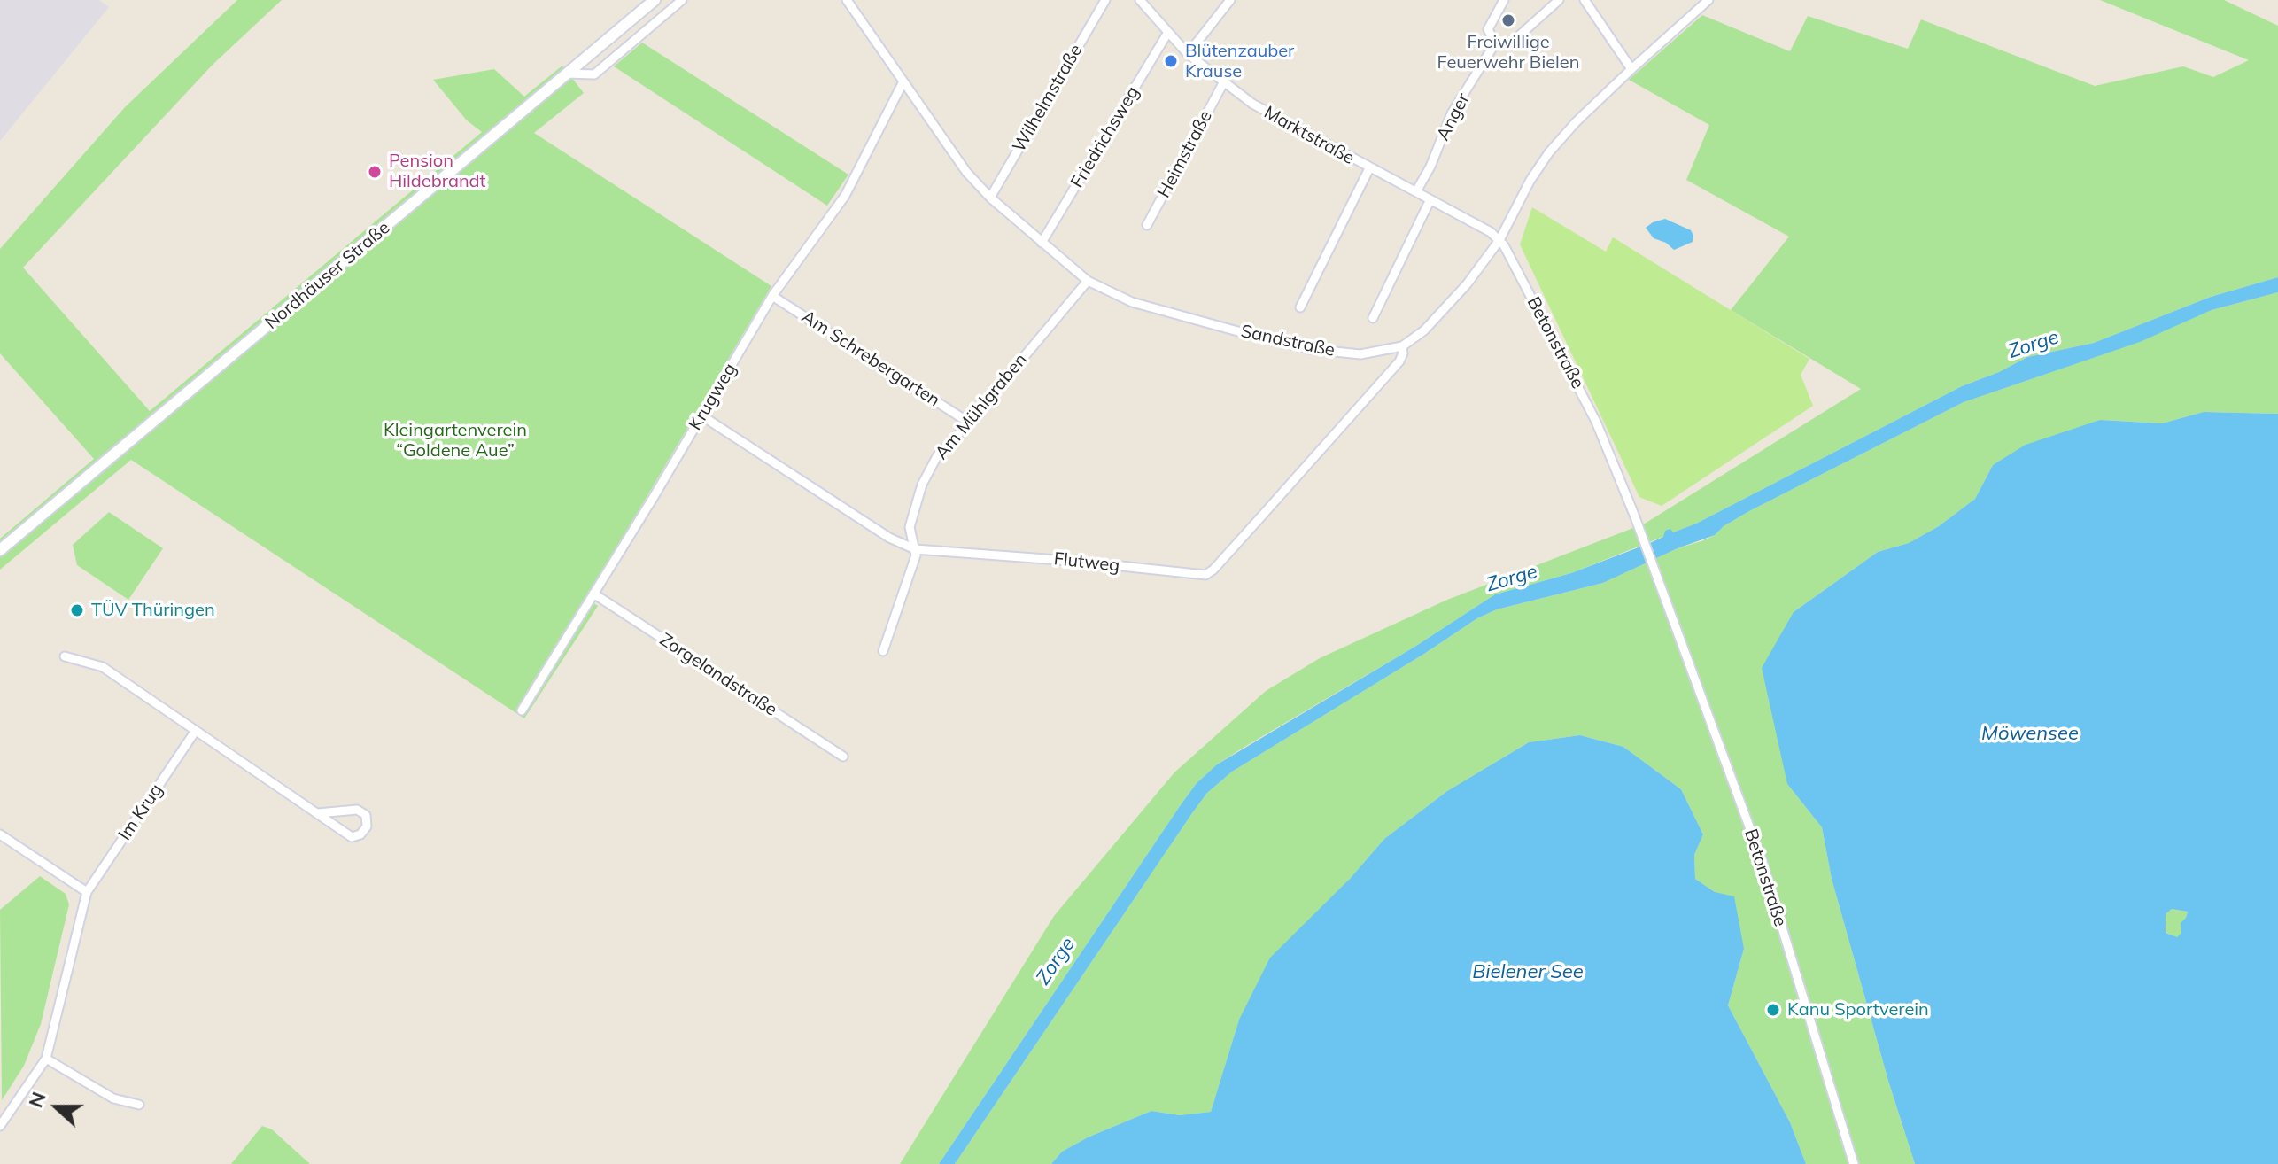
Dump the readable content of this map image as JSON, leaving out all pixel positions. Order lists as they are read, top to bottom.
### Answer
{
  "streets": {
    "main road": ["Nordhäuser Straße"],
    "street": [
      "Wilhelmstraße",
      "Anger",
      "Marktstraße",
      "Friedrichsweg",
      "Heimstraße",
      "Sandstraße",
      "Betonstraße",
      "Am Schrebergarten",
      "Krugweg",
      "Am Mühlgraben",
      "Flutweg",
      "Zorgelandstraße",
      "Im Krug"
    ]
  },
  "crossings": [
    ["Wilhelmstraße", "Sandstraße"],
    ["Anger", "Marktstraße"],
    ["Marktstraße", "Friedrichsweg"],
    ["Marktstraße", "Heimstraße"],
    ["Marktstraße", "Sandstraße"],
    ["Marktstraße", "Betonstraße"],
    ["Friedrichsweg", "Sandstraße"],
    ["Sandstraße", "Betonstraße"],
    ["Sandstraße", "Krugweg"],
    ["Sandstraße", "Am Mühlgraben"],
    ["Sandstraße", "Flutweg"],
    ["Am Schrebergarten", "Krugweg"],
    ["Am Schrebergarten", "Am Mühlgraben"],
    ["Krugweg", "Flutweg"],
    ["Krugweg", "Zorgelandstraße"],
    ["Am Mühlgraben", "Flutweg"]
  ],
  "water": ["Zorge", "Möwensee", "Bielener See"],
  "parks": ["Kleingartenverein “Goldene Aue”"],
  "places": [
    "Freiwillige Feuerwehr Bielen",
    "Blütenzauber Krause",
    "Pension Hildebrandt",
    "TÜV Thüringen",
    "Kanu Sportverein"
  ],
  "north": "left"
}
